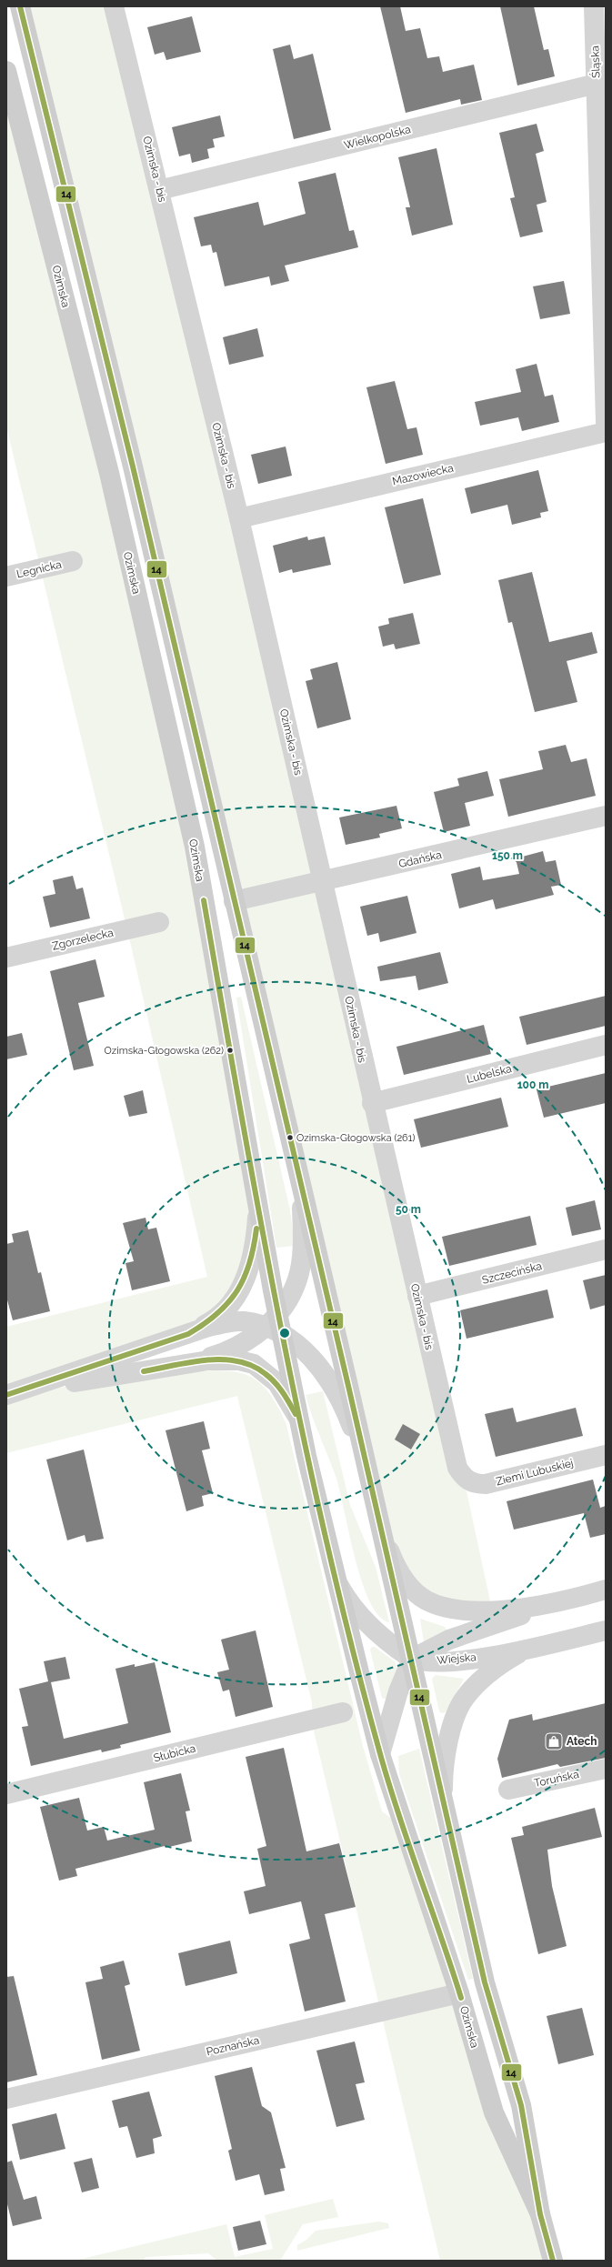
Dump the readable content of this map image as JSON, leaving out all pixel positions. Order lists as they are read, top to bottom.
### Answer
{
  "streets": {
    "main road": ["Ozimska"],
    "street": [
      "Śląska",
      "Wielkopolska",
      "Ozimska - bis",
      "Mazowiecka",
      "Legnicka",
      "Gdańska",
      "Zgorzelecka",
      "Lubelska",
      "Szczecińska",
      "Ziemi Lubuskiej",
      "Wiejska",
      "Słubicka",
      "Toruńska",
      "Poznańska"
    ]
  },
  "crossings": [
    ["Śląska", "Wielkopolska"],
    ["Wielkopolska", "Ozimska - bis"],
    ["Ozimska - bis", "Mazowiecka"],
    ["Ozimska - bis", "Gdańska"],
    ["Ozimska - bis", "Lubelska"],
    ["Ozimska - bis", "Szczecińska"],
    ["Ozimska - bis", "Ziemi Lubuskiej"],
    ["Ozimska", "Gdańska"],
    ["Ozimska", "Wiejska"],
    ["Ozimska", "Poznańska"]
  ],
  "places": {
    "other": ["Ozimska-Głogowska (262)", "Ozimska-Głogowska (261)"],
    "shop": ["Atech"]
  },
  "lines": ["transit line 14"],
  "rings": ["150 m", "100 m", "50 m"]
}
